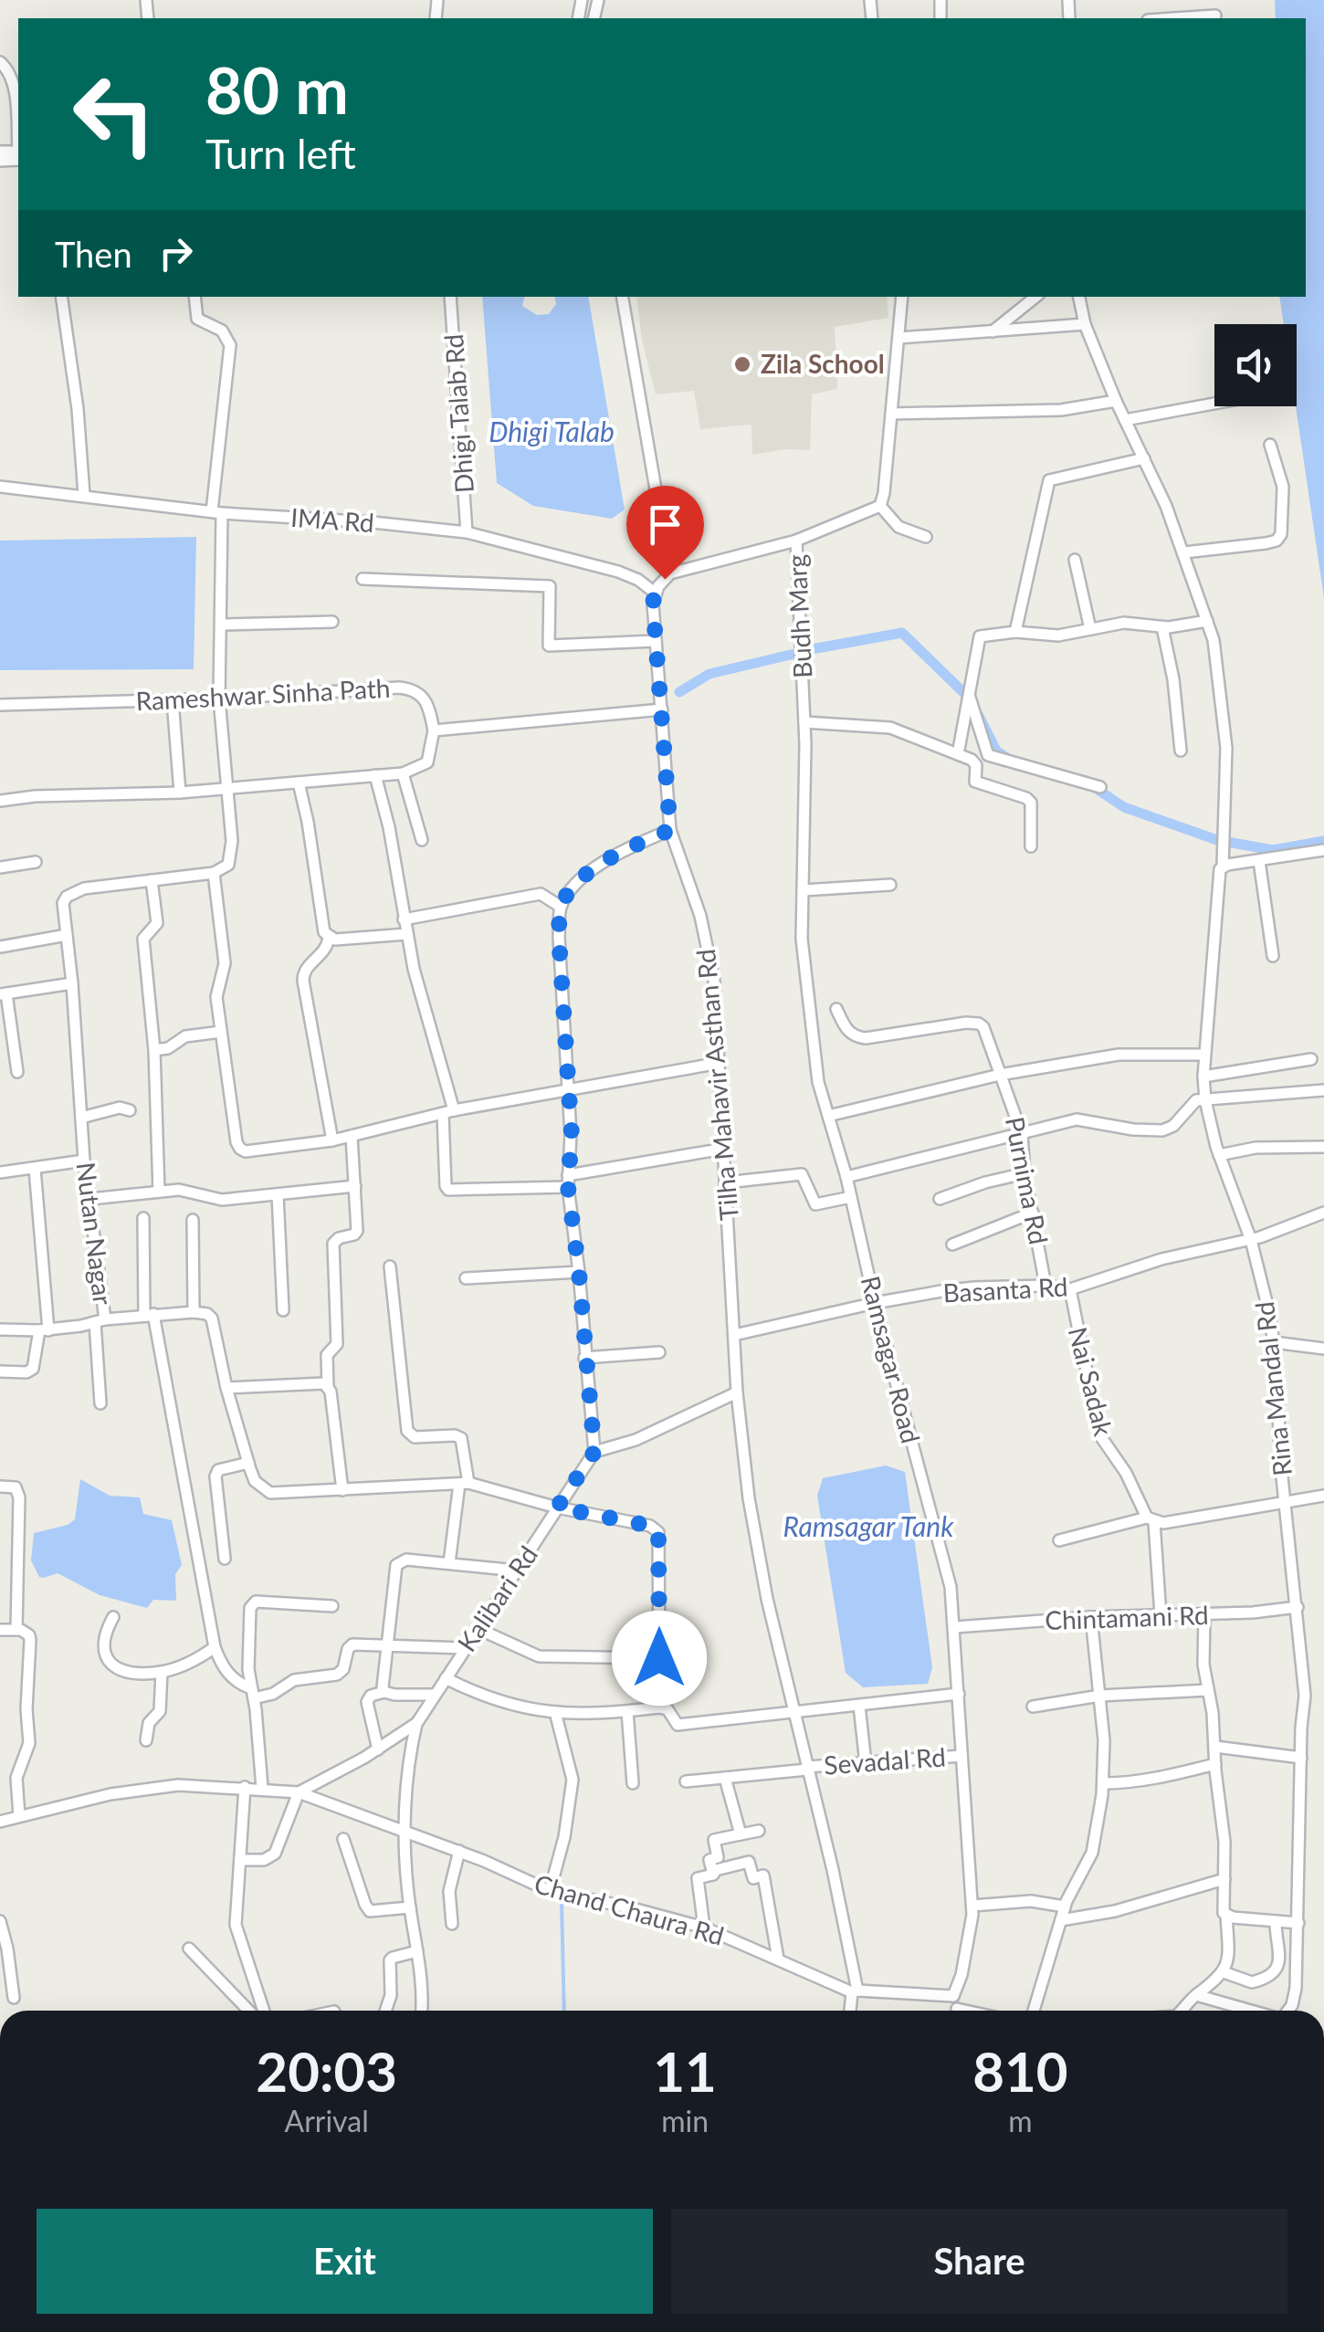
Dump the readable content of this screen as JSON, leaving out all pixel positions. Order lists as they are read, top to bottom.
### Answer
{
  "streets": {
    "street": [
      "Dhigi Talab Rd",
      "IMA Rd",
      "Budh Marg",
      "Rameshwar Sinha Path",
      "Tilha Mahavir Asthan Rd",
      "Purnima Rd",
      "Nutan Nagar",
      "Basanta Rd",
      "Ramsagar Road",
      "Nai Sadak",
      "Rina Mandal Rd",
      "Kalibari Rd",
      "Chintamani Rd",
      "Sevadal Rd",
      "Chand Chaura Rd"
    ]
  },
  "crossings": [
    ["Dhigi Talab Rd", "IMA Rd"],
    ["IMA Rd", "Tilha Mahavir Asthan Rd"],
    ["Budh Marg", "Ramsagar Road"],
    ["Tilha Mahavir Asthan Rd", "Basanta Rd"],
    ["Tilha Mahavir Asthan Rd", "Sevadal Rd"],
    ["Tilha Mahavir Asthan Rd", "Chand Chaura Rd"],
    ["Purnima Rd", "Basanta Rd"],
    ["Basanta Rd", "Ramsagar Road"],
    ["Basanta Rd", "Nai Sadak"],
    ["Basanta Rd", "Rina Mandal Rd"],
    ["Ramsagar Road", "Chintamani Rd"],
    ["Ramsagar Road", "Sevadal Rd"],
    ["Nai Sadak", "Chintamani Rd"],
    ["Rina Mandal Rd", "Chintamani Rd"],
    ["Kalibari Rd", "Chand Chaura Rd"]
  ],
  "water": ["Dhigi Talab", "Ramsagar Tank"],
  "places": ["Zila School"],
  "page": {
    "turn": ["80 m", "Turn left"],
    "then": "Then",
    "eta": [
      "20:03",
      "Arrival",
      "11",
      "min",
      "810",
      "m"
    ],
    "buttons": ["Exit", "Share"]
  }
}
